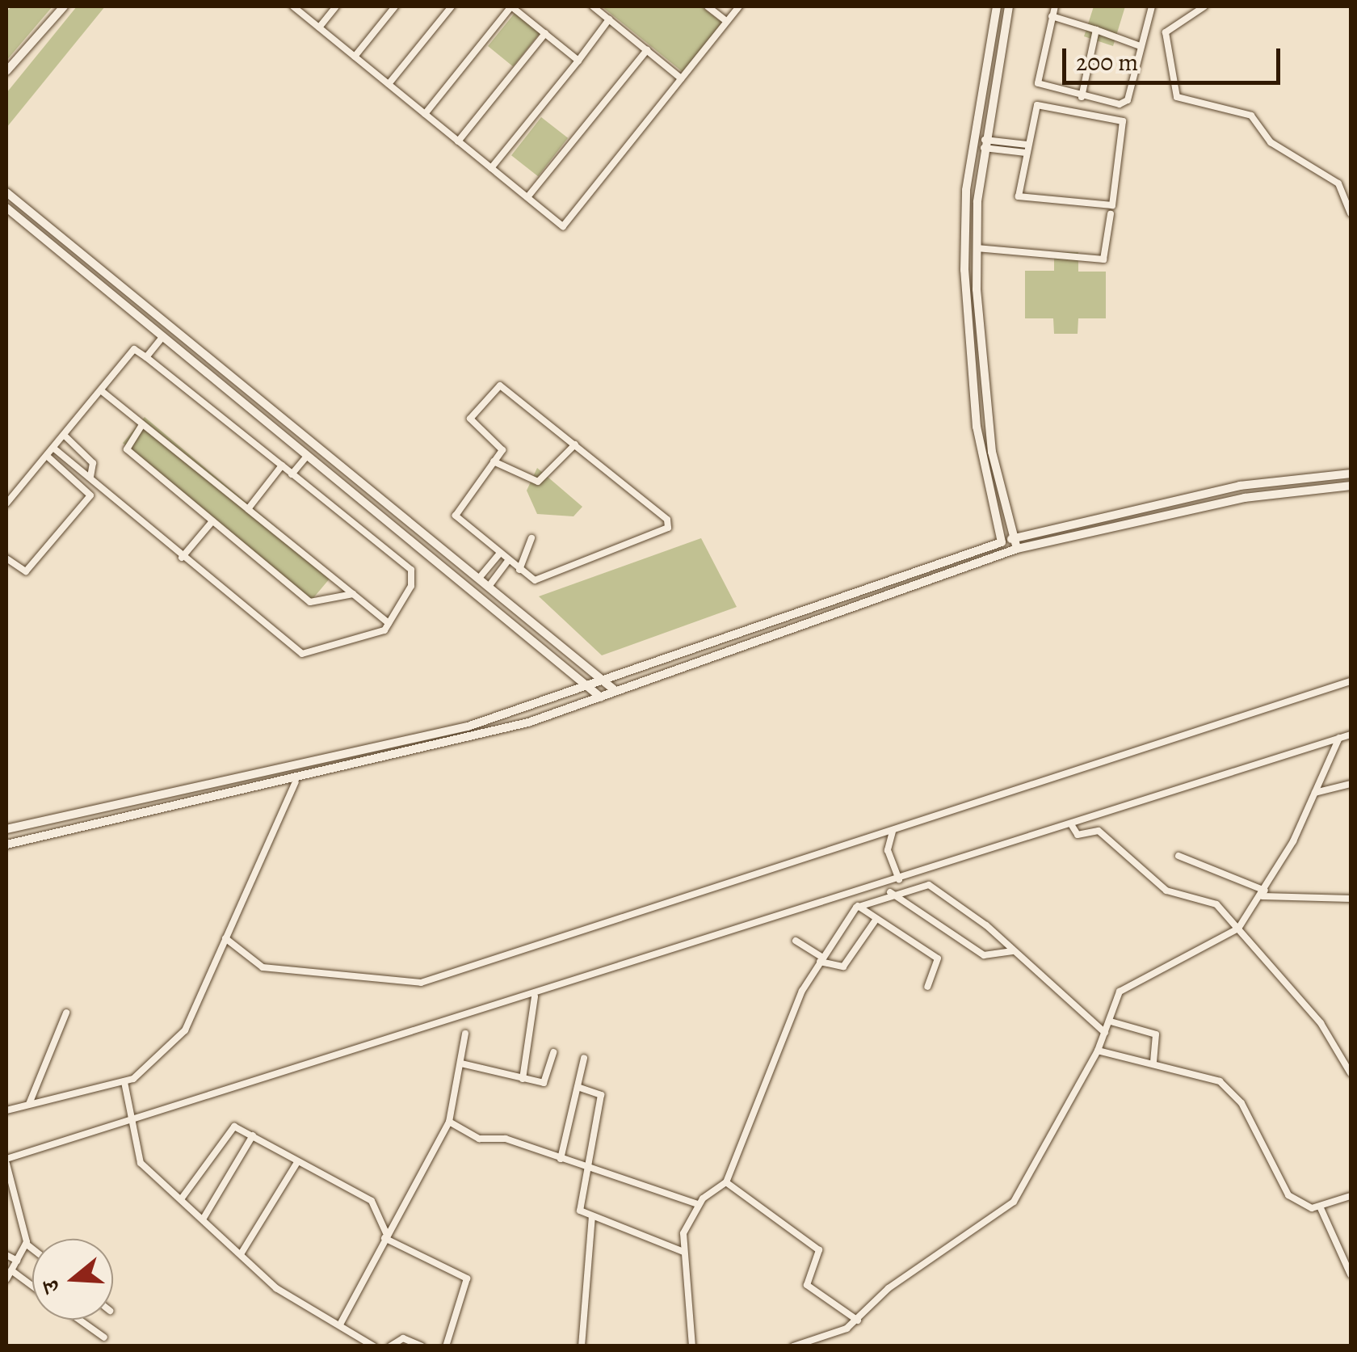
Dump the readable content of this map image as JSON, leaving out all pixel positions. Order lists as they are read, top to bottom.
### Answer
{
  "scale_bar": "200 m",
  "north": "left"
}
